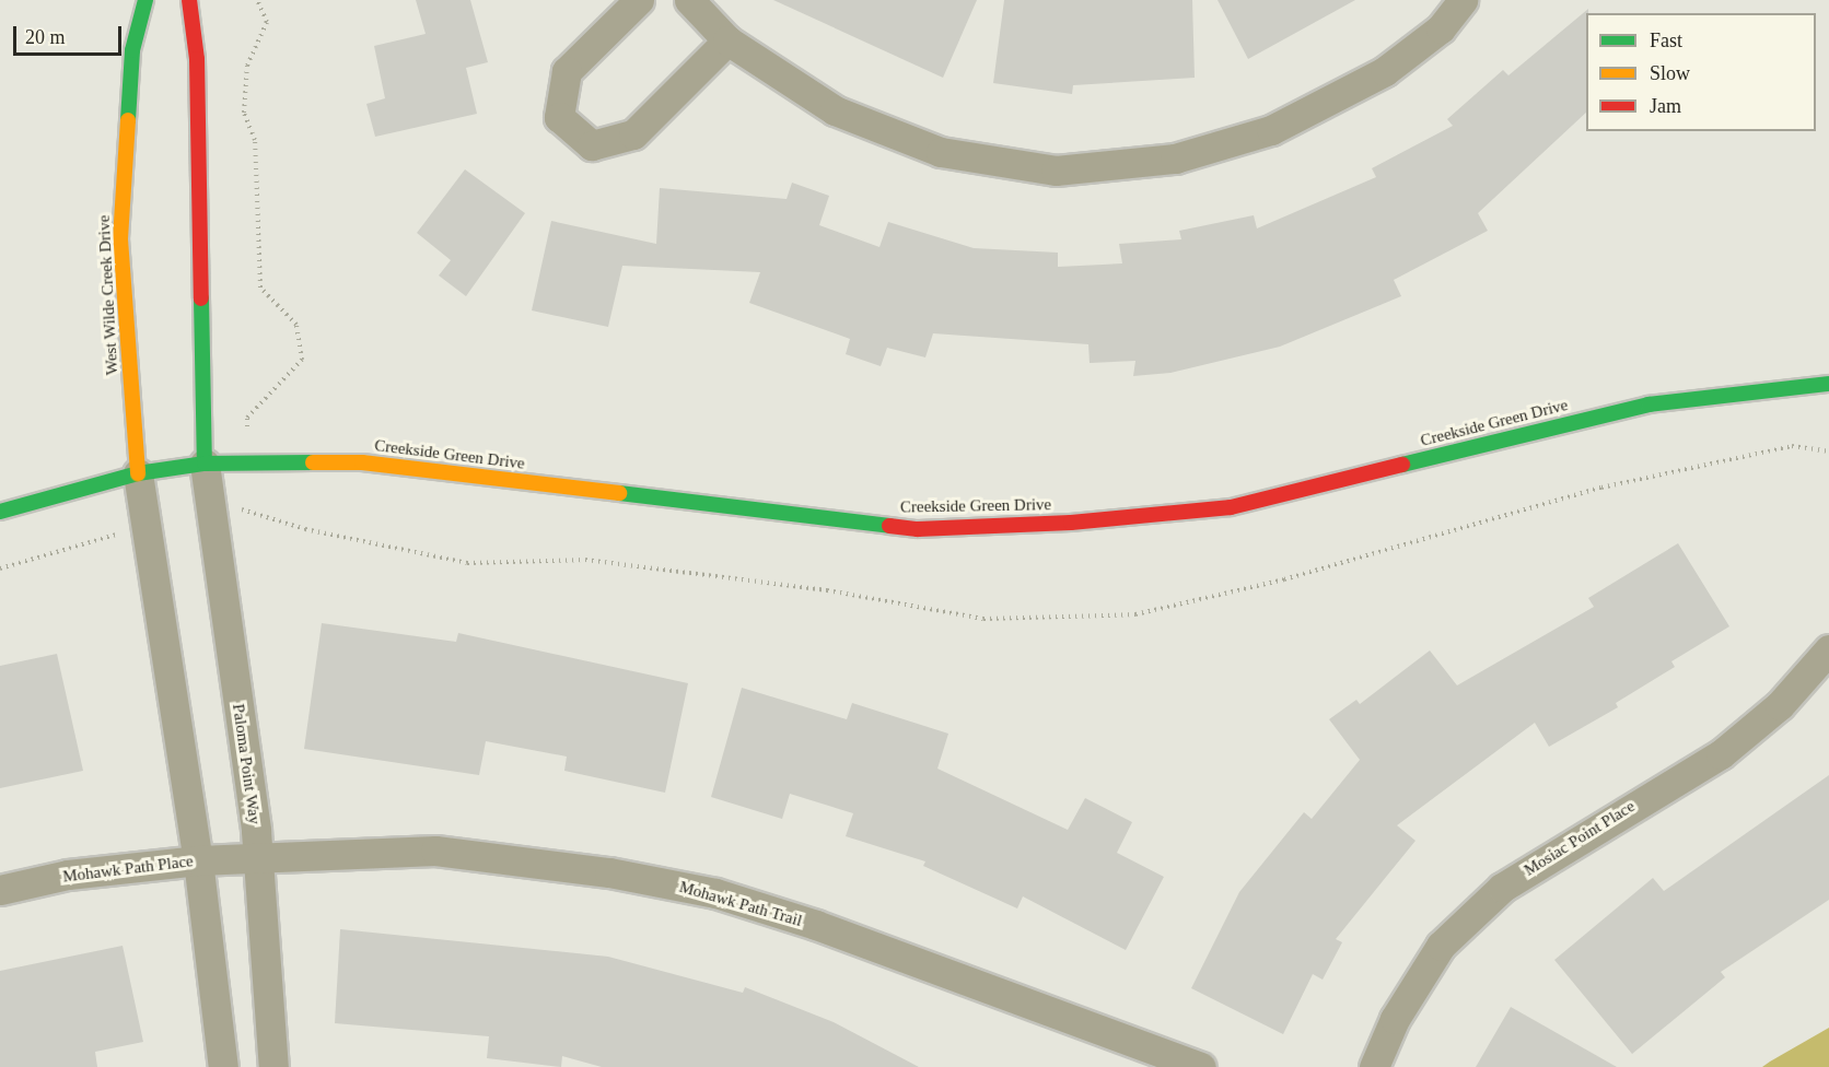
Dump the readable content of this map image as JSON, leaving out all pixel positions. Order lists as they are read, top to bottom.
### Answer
{
  "streets": {
    "main road": ["West Wilde Creek Drive", "Creekside Green Drive"],
    "street": [
      "Paloma Point Way",
      "Mosiac Point Place",
      "Mohawk Path Place",
      "Mohawk Path Trail"
    ]
  },
  "crossings": [
    ["West Wilde Creek Drive", "Creekside Green Drive"],
    ["Creekside Green Drive", "Paloma Point Way"],
    ["Paloma Point Way", "Mohawk Path Place"],
    ["Paloma Point Way", "Mohawk Path Trail"],
    ["Mohawk Path Place", "Mohawk Path Trail"]
  ],
  "legend": ["Fast", "Slow", "Jam"],
  "scale_bar": "20 m"
}
